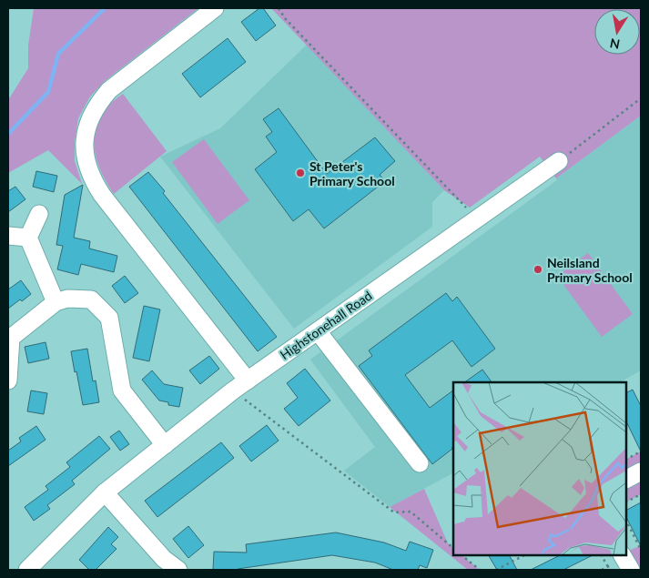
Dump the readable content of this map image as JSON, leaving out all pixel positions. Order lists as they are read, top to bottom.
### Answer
{
  "streets": {
    "street": ["Highstonehall Road"]
  },
  "places": ["St Peter's Primary School", "Neilsland Primary School"],
  "north": "bottom"
}
